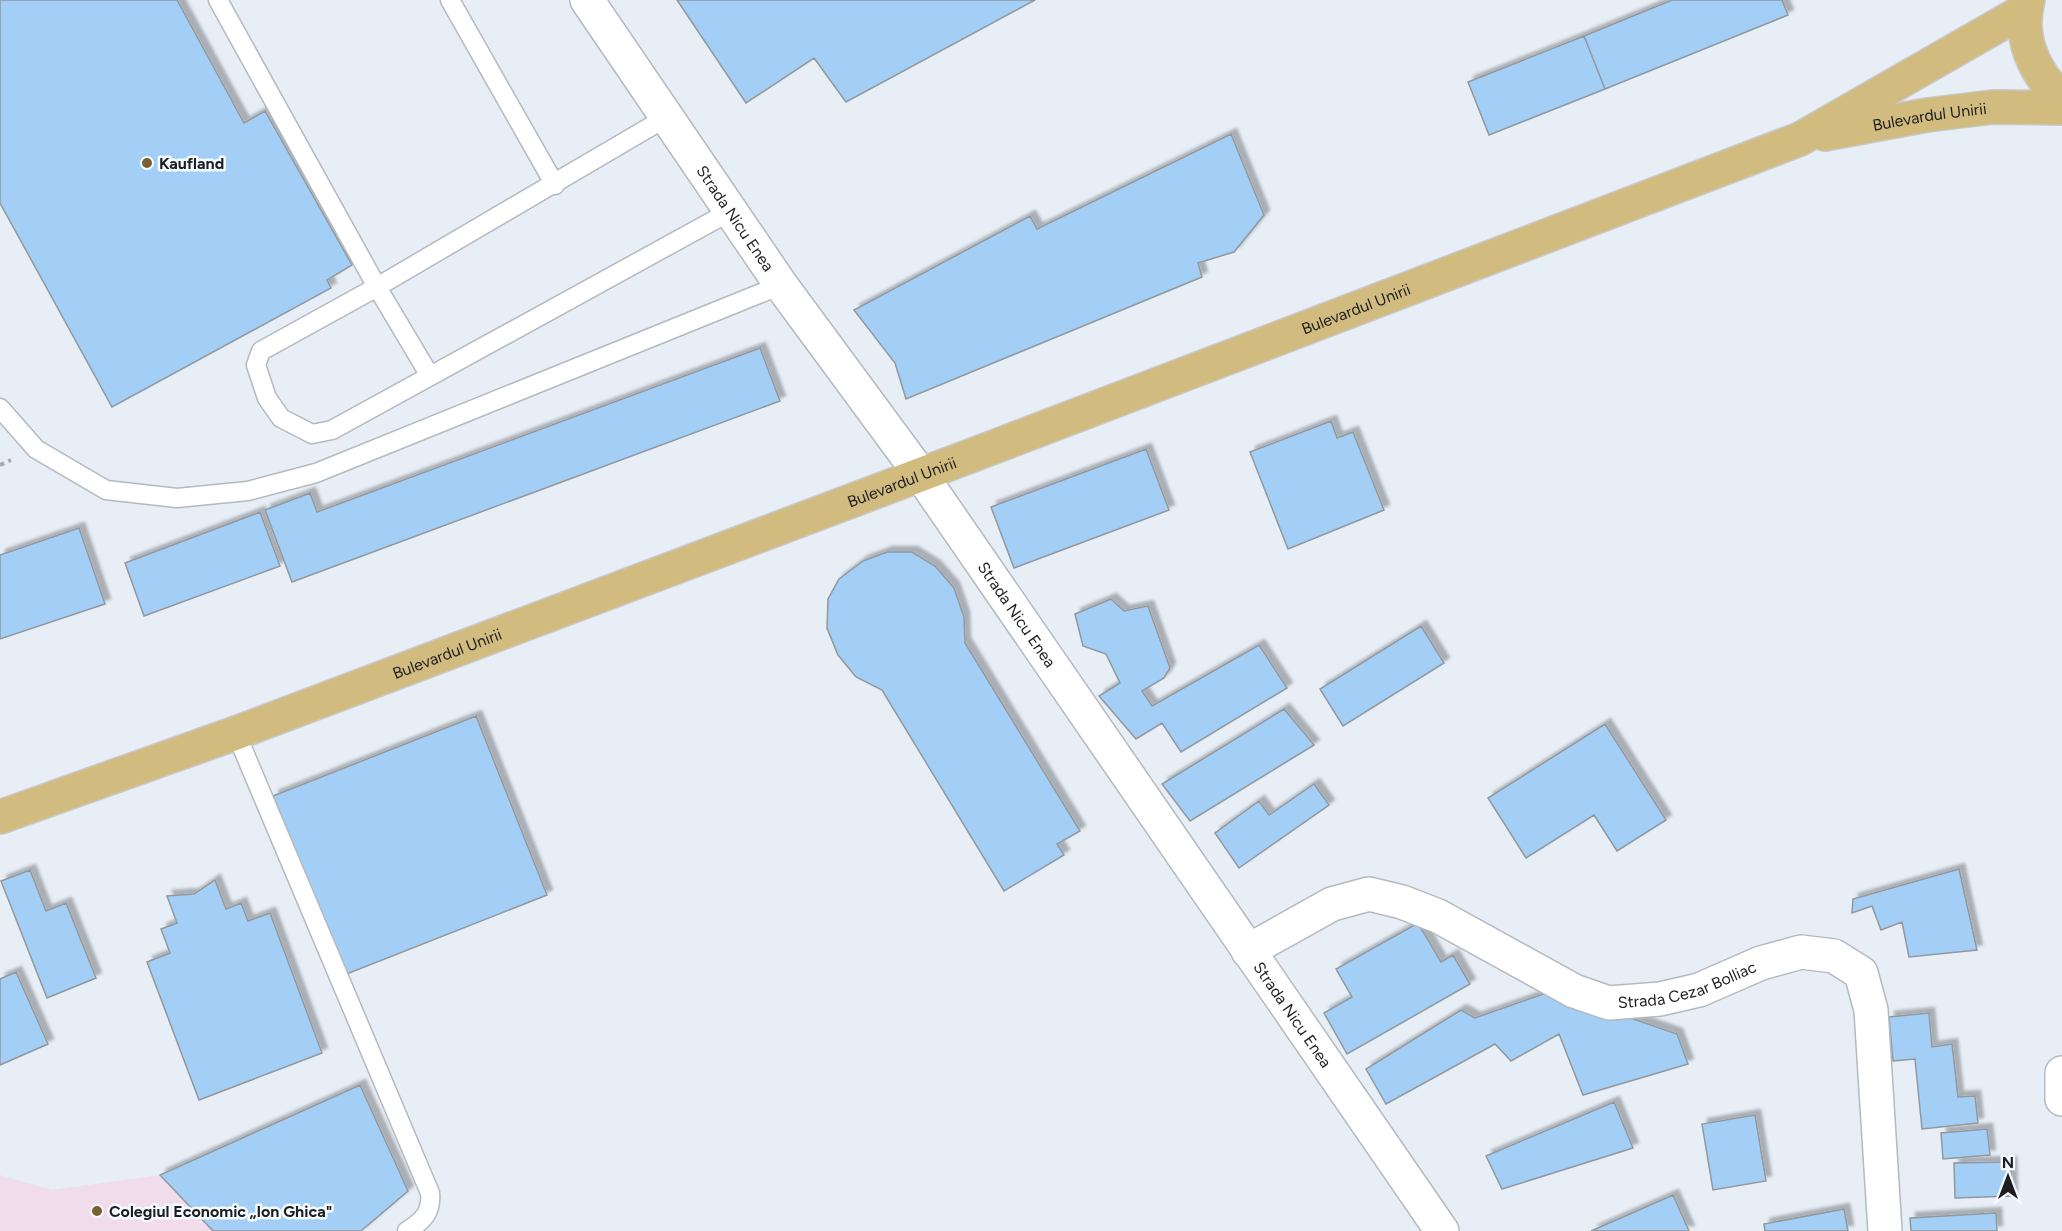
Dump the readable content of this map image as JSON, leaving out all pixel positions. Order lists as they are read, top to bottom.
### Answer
{
  "streets": {
    "main road": ["Bulevardul Unirii"],
    "street": ["Strada Nicu Enea", "Strada Cezar Bolliac"]
  },
  "crossings": [
    ["Bulevardul Unirii", "Strada Nicu Enea"],
    ["Strada Nicu Enea", "Strada Cezar Bolliac"]
  ],
  "places": ["Kaufland", "Colegiul Economic „Ion Ghica\""],
  "north": "top"
}
